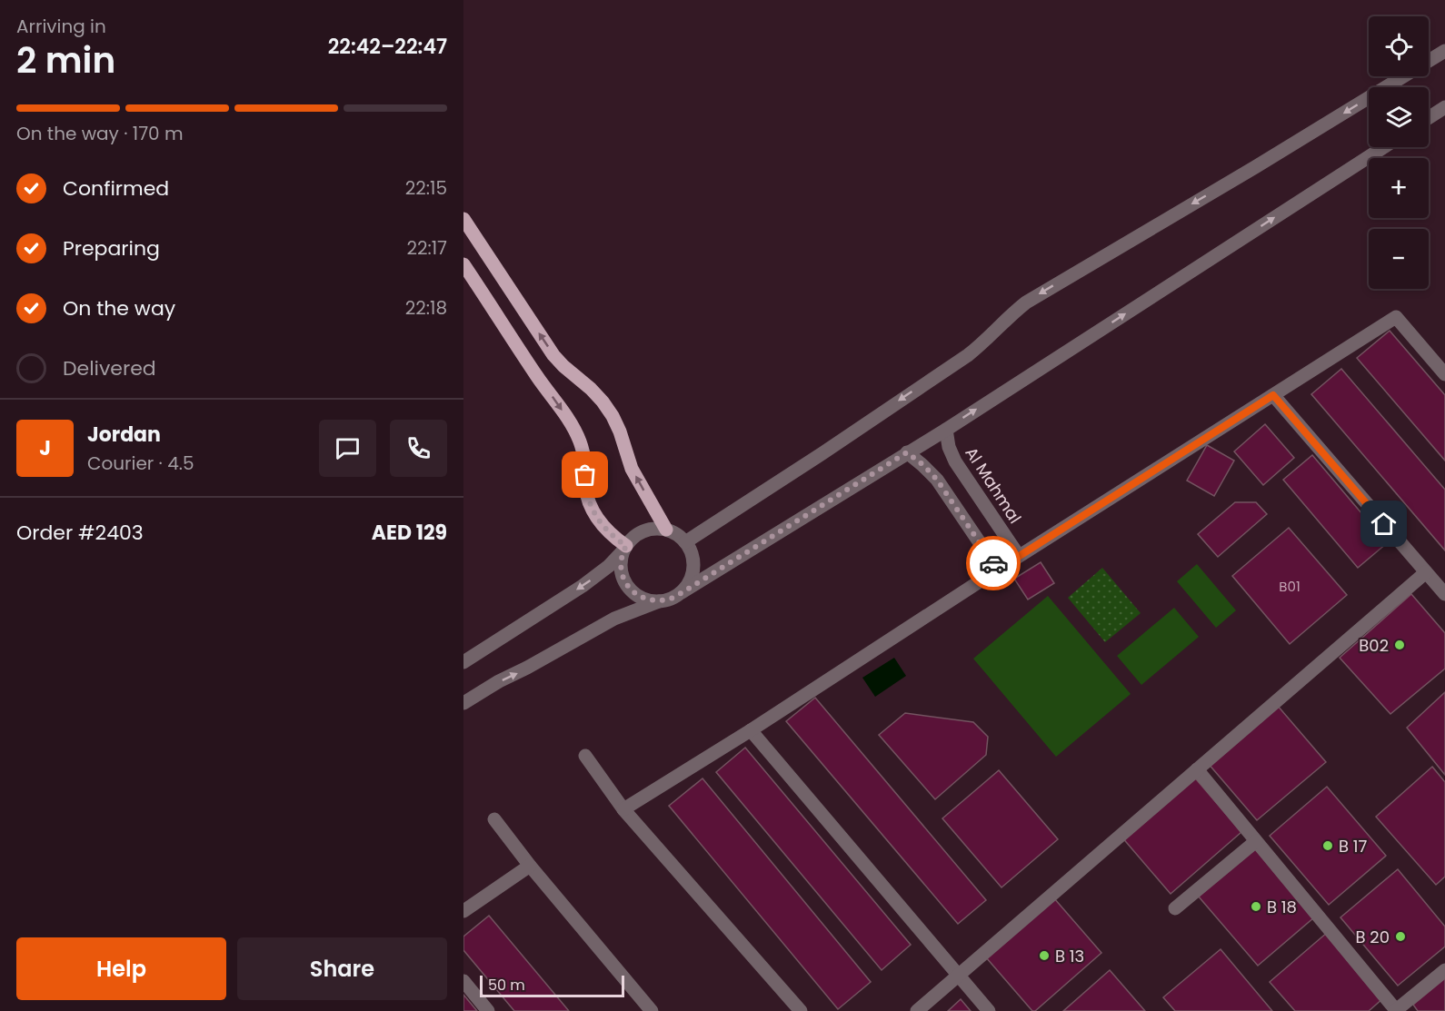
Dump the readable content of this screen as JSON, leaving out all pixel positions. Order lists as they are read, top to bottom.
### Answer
{
  "streets": {
    "street": ["Al Mahmal"]
  },
  "places": [
    "B02",
    "B 17",
    "B 18",
    "B 20",
    "B 13"
  ],
  "house_numbers": ["B01"],
  "scale_bar": "50 m",
  "page": {
    "heading": ["2 min", "Arriving in", "22:42–22:47"],
    "panel": [
      "Jordan",
      "Courier · 4.5",
      "Order #2403",
      "AED 129"
    ],
    "map_buttons": ["+", "−"],
    "bar": "On the way · 170 m",
    "list": [
      ["Confirmed", "22:15"],
      ["Preparing", "22:17"],
      ["On the way", "22:18"],
      "Delivered"
    ],
    "round": "J",
    "buttons": ["Help", "Share"],
    "scale": "50 m"
  }
}
